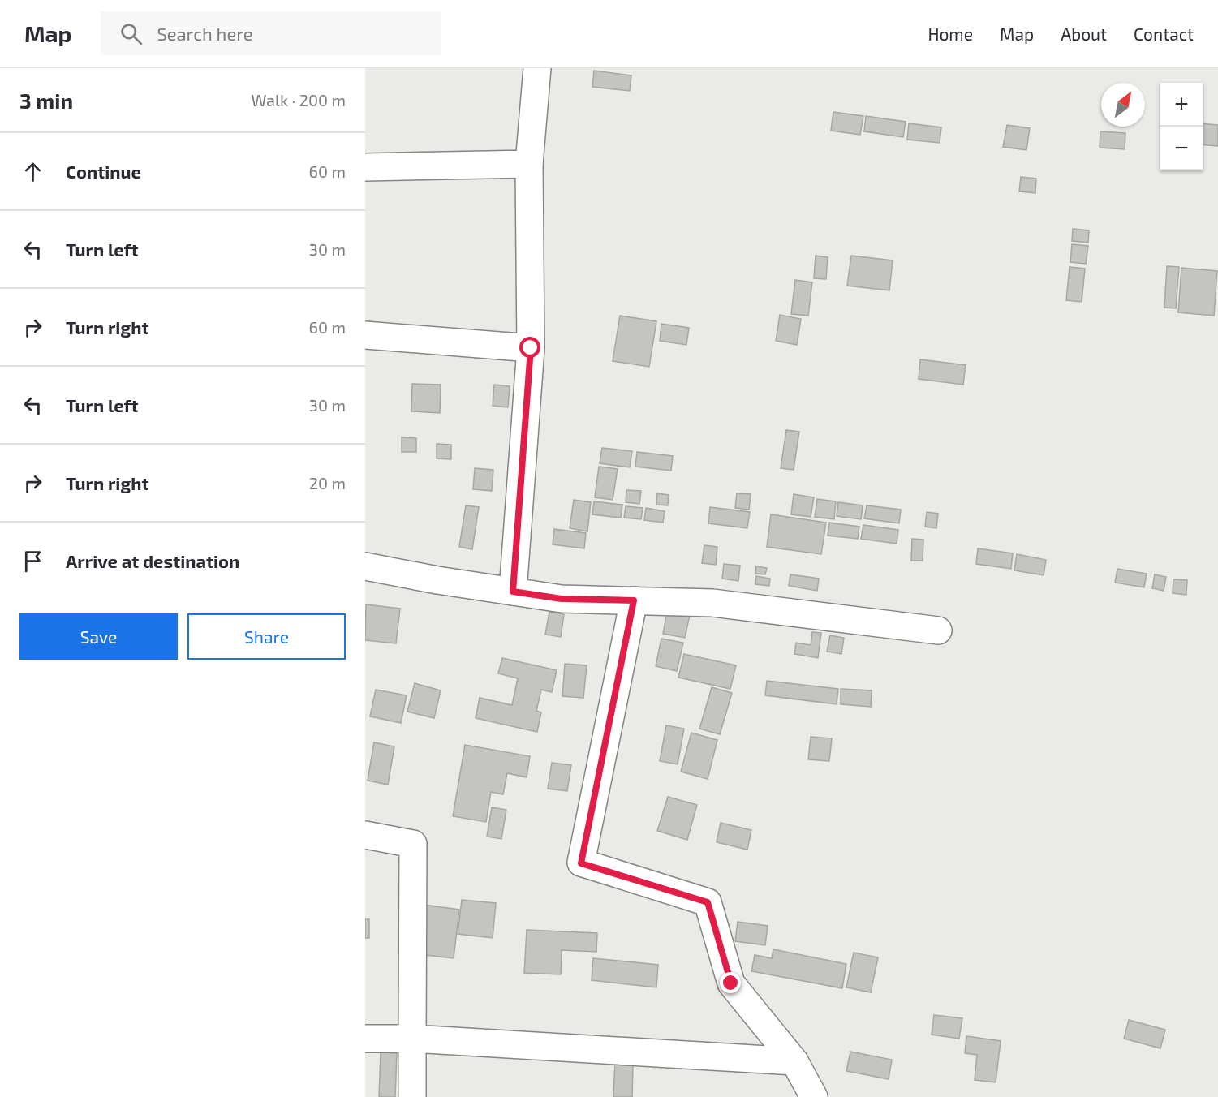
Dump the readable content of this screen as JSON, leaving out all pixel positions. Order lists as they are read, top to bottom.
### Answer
{
  "north": "top right",
  "page": {
    "header": "Map",
    "search": "Search here",
    "nav": [
      "Home",
      "Map",
      "About",
      "Contact"
    ],
    "heading": ["3 min", "Walk · 200 m"],
    "map_buttons": ["+", "−"],
    "list": [
      ["Continue", "60 m"],
      ["Turn left", "30 m"],
      ["Turn right", "60 m"],
      ["Turn left", "30 m"],
      ["Turn right", "20 m"],
      "Arrive at destination"
    ],
    "buttons": ["Save", "Share"]
  }
}
